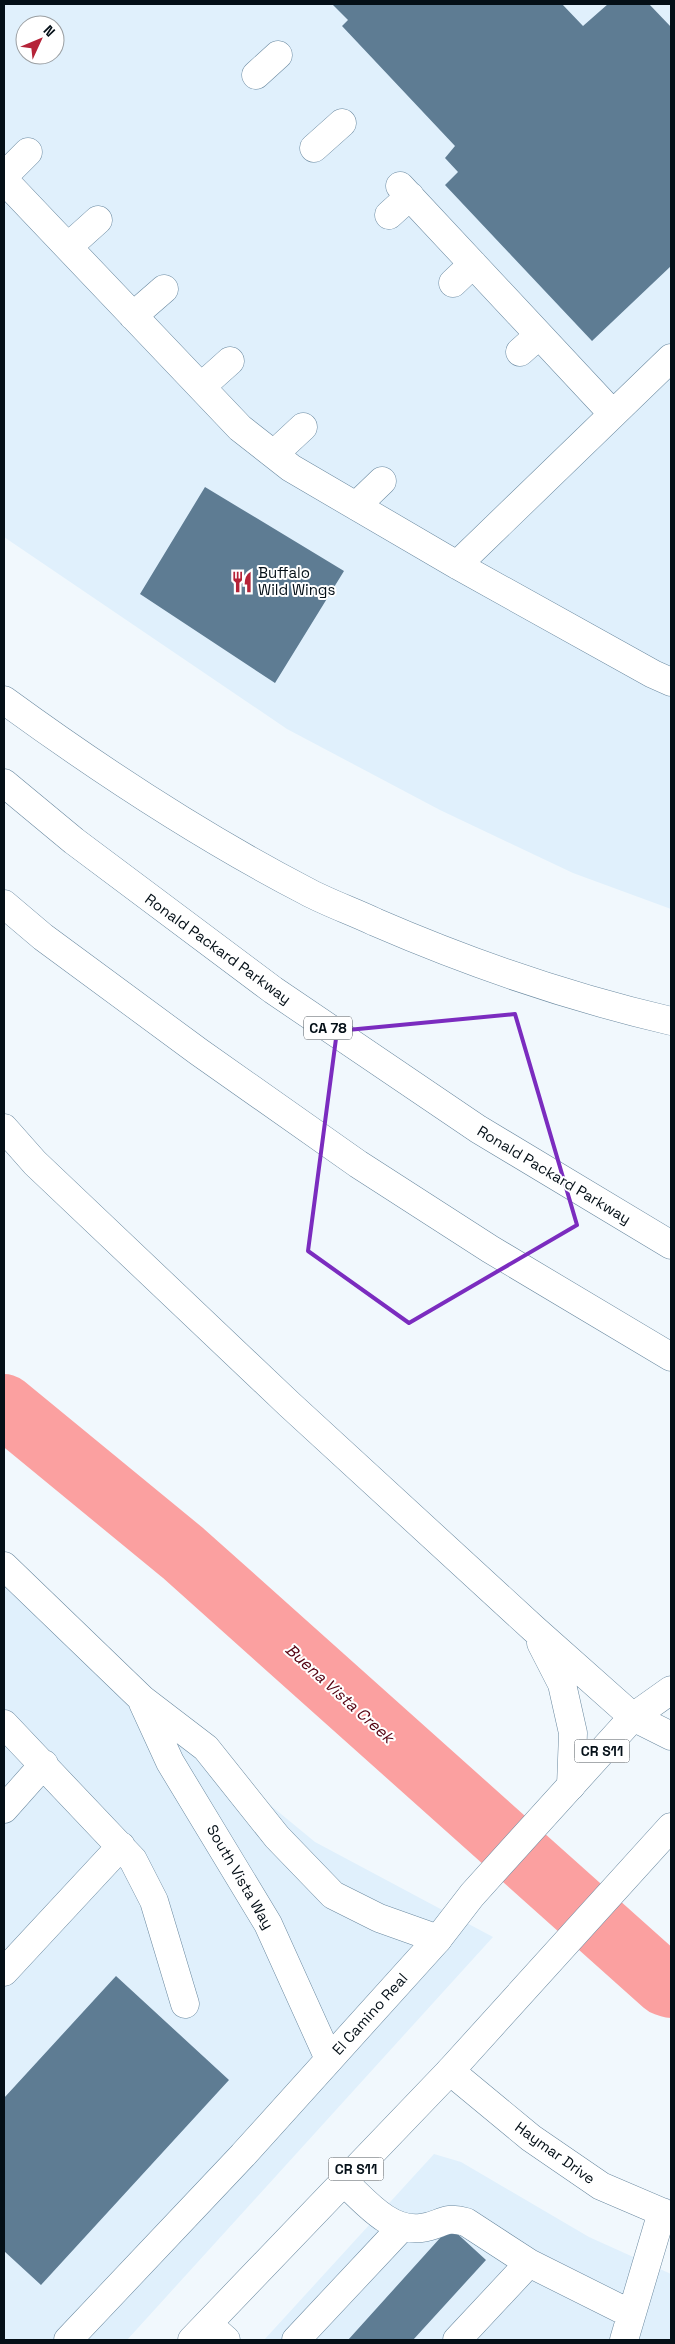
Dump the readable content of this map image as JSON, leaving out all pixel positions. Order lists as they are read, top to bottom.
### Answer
{
  "streets": {
    "main road": [
      "Ronald Packard Parkway",
      "CA 78",
      "CR S11",
      "South Vista Way",
      "El Camino Real",
      "Haymar Drive"
    ]
  },
  "crossings": [
    ["CR S11", "Haymar Drive"],
    ["South Vista Way", "El Camino Real"]
  ],
  "water": ["Buena Vista Creek"],
  "places": {
    "restaurant": ["Buffalo Wild Wings"]
  },
  "north": "top right"
}
